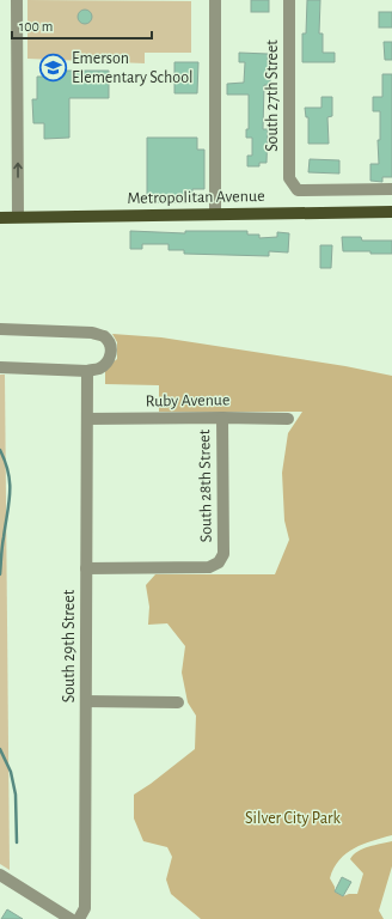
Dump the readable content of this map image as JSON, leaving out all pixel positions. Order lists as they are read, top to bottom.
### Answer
{
  "streets": {
    "main road": ["Metropolitan Avenue"],
    "street": [
      "South 27th Street",
      "Ruby Avenue",
      "South 28th Street",
      "South 29th Street"
    ]
  },
  "crossings": [
    ["Ruby Avenue", "South 28th Street"],
    ["Ruby Avenue", "South 29th Street"],
    ["South 28th Street", "South 29th Street"]
  ],
  "parks": ["Silver City Park"],
  "places": {
    "school or university": ["Emerson Elementary School"]
  },
  "scale_bar": "100 m"
}
